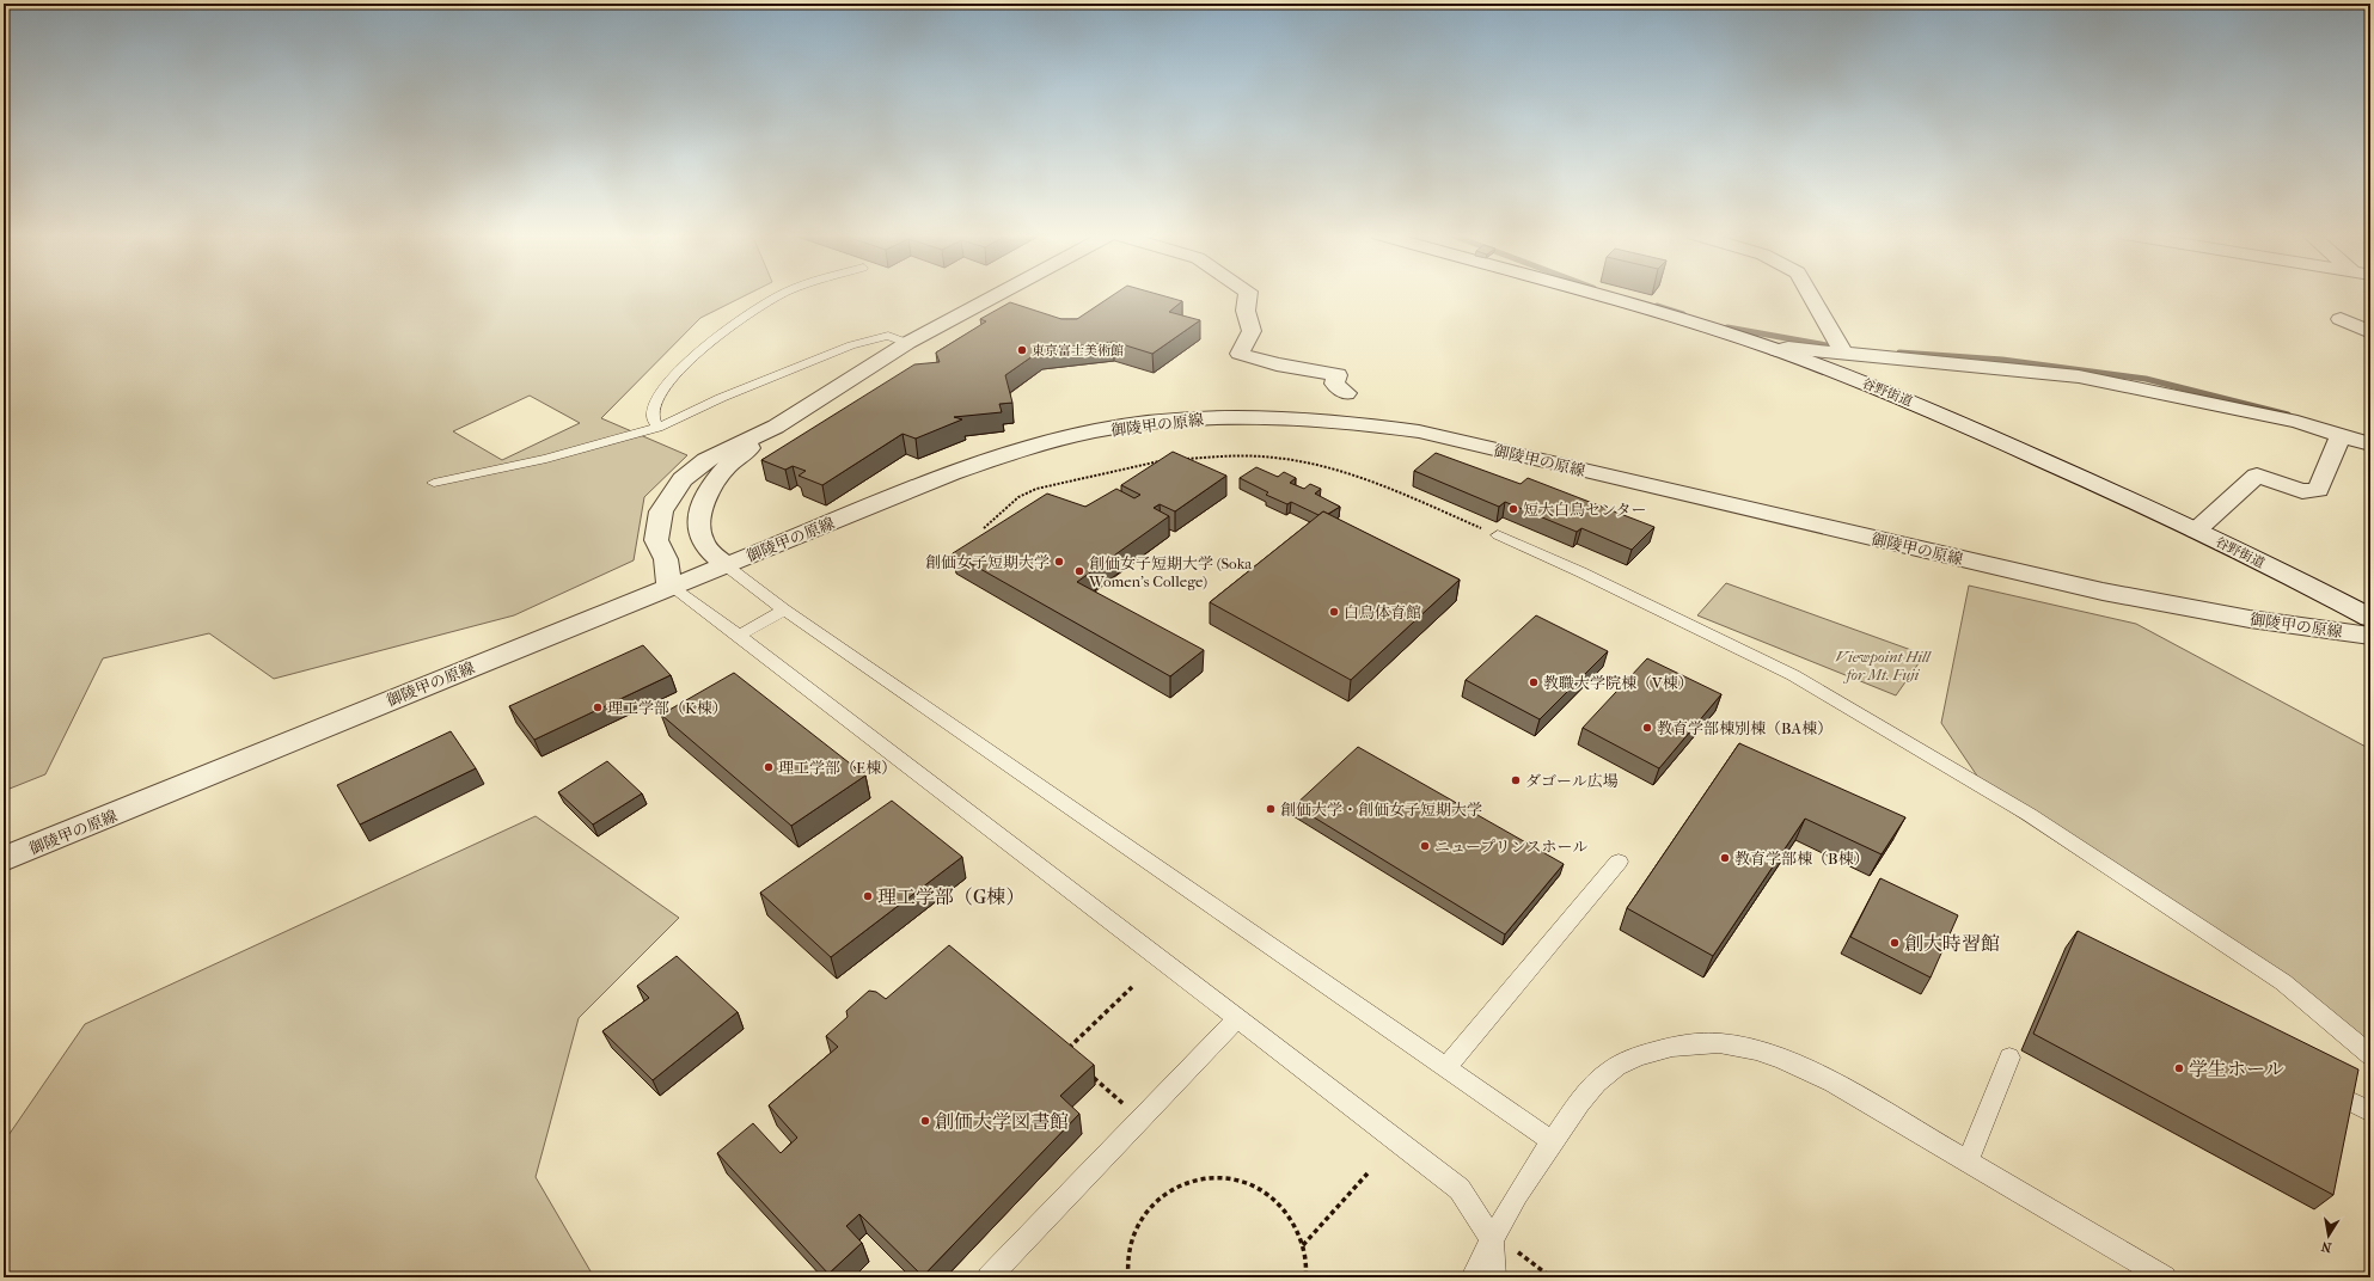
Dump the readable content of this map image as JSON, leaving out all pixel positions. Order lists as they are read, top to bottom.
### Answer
{
  "streets": {
    "street": ["谷野街道", "御陵甲の原線"]
  },
  "parks": ["Viewpoint Hill for Mt. Fuji"],
  "places": [
    "東京富士美術館",
    "短大白鳥センター",
    "創価女子短期大学",
    "創価女子短期大学 (Soka Women's College)",
    "白鳥体育館",
    "教職大学院棟（V棟）",
    "理工学部（K棟）",
    "教育学部棟別棟（BA棟）",
    "理工学部（E棟）",
    "ダゴール広場",
    "創価大学・創価女子短期大学",
    "ニュープリンスホール",
    "教育学部棟（B棟）",
    "理工学部（G棟）",
    "創大時習館",
    "学生ホール",
    "創価大学図書館"
  ],
  "north": "bottom"
}
